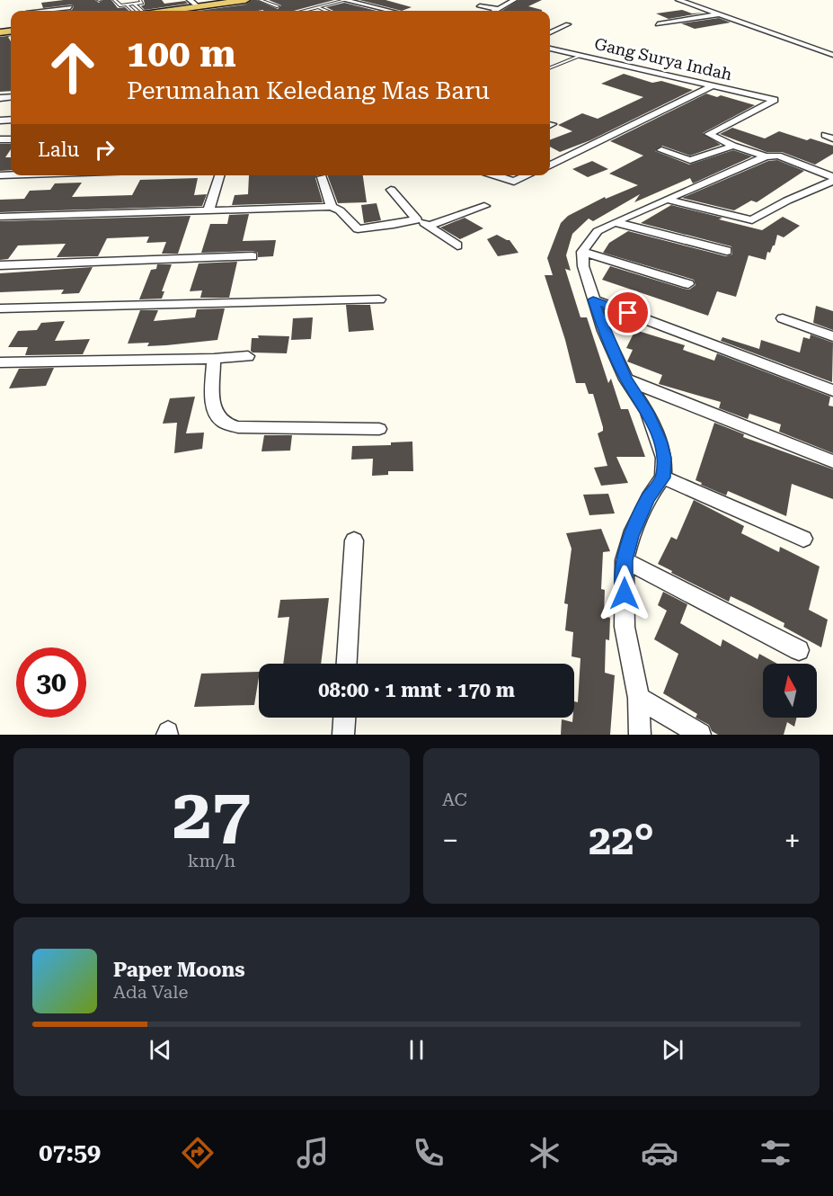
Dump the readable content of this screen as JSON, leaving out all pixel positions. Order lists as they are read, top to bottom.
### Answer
{
  "streets": {
    "street": ["Gang Surya Indah"]
  },
  "north": "top",
  "page": {
    "turn": ["100 m", "Perumahan Keledang Mas Baru"],
    "then": "Lalu",
    "limit": "30",
    "trip": "08:00 · 1 mnt · 170 m",
    "tile": [
      ["27", "km/h"],
      "AC"
    ],
    "heat": ["−", "22°", "+"],
    "song": ["Paper Moons", "Ada Vale"],
    "tabs": "07:59"
  }
}
